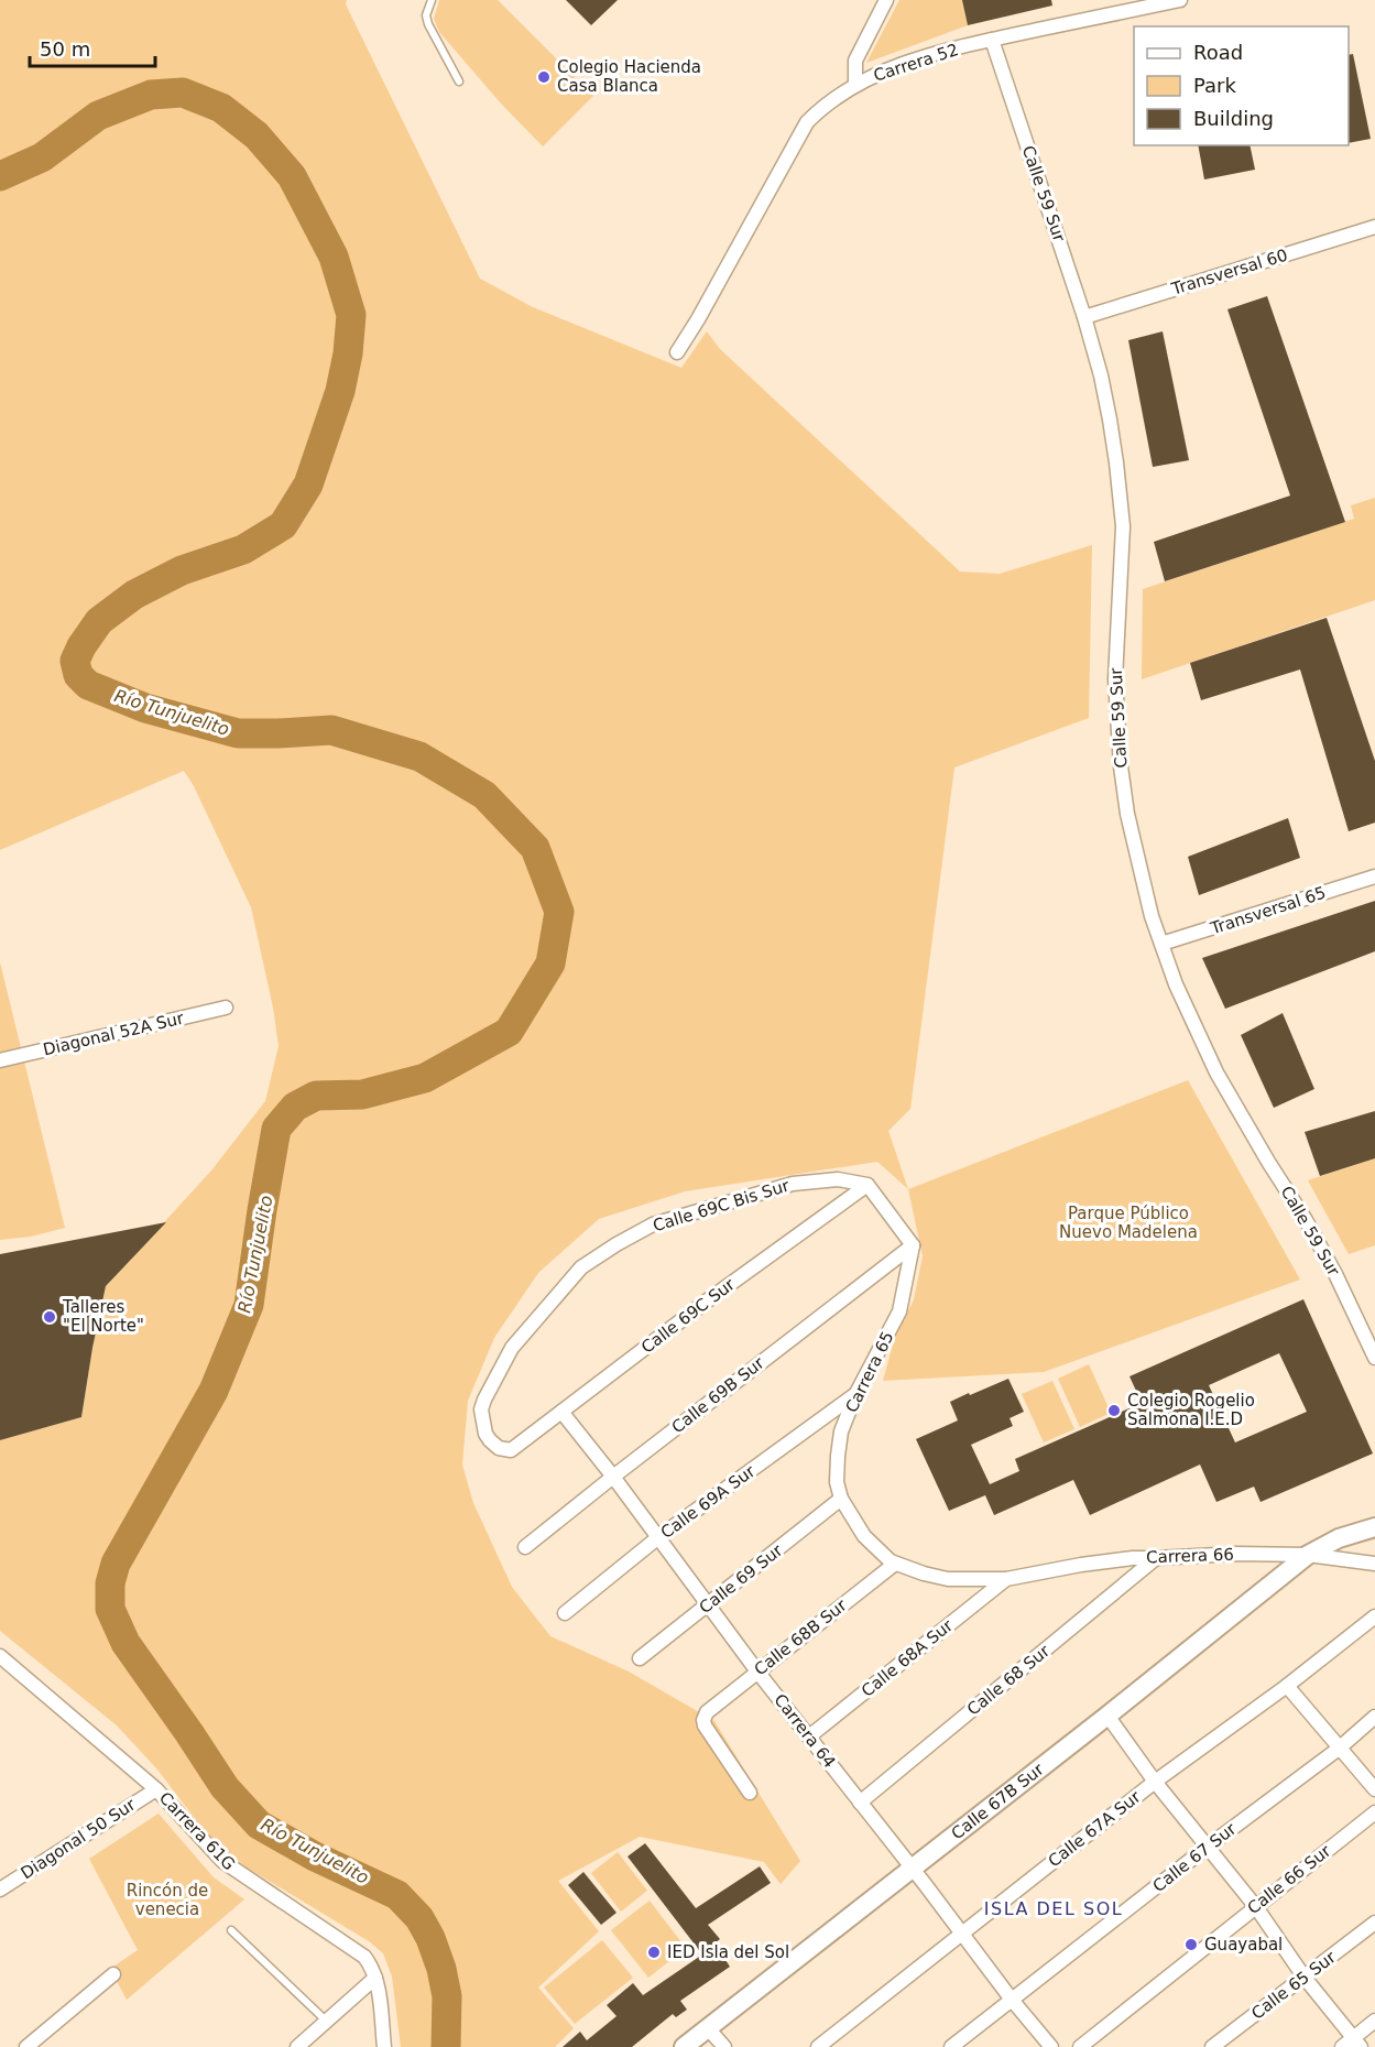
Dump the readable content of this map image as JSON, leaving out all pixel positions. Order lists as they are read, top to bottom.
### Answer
{
  "streets": {
    "street": [
      "Carrera 52",
      "Calle 59 Sur",
      "Transversal 60",
      "Transversal 65",
      "Diagonal 52A Sur",
      "Calle 69C Bis Sur",
      "Calle 69C Sur",
      "Carrera 65",
      "Calle 69B Sur",
      "Calle 69A Sur",
      "Carrera 66",
      "Calle 69 Sur",
      "Calle 68B Sur",
      "Calle 68A Sur",
      "Calle 68 Sur",
      "Carrera 64",
      "Calle 67B Sur",
      "Calle 67A Sur",
      "Carrera 61G",
      "Diagonal 50 Sur",
      "Calle 67 Sur",
      "Calle 66 Sur",
      "Calle 65 Sur"
    ]
  },
  "crossings": [
    ["Carrera 52", "Calle 59 Sur"],
    ["Calle 59 Sur", "Transversal 60"],
    ["Calle 59 Sur", "Transversal 65"],
    ["Calle 69C Bis Sur", "Calle 69C Sur"],
    ["Calle 69C Sur", "Carrera 64"],
    ["Carrera 65", "Calle 69B Sur"],
    ["Carrera 65", "Calle 69A Sur"],
    ["Carrera 65", "Carrera 66"],
    ["Carrera 65", "Calle 69 Sur"],
    ["Carrera 65", "Calle 68B Sur"],
    ["Carrera 65", "Calle 68A Sur"],
    ["Calle 69B Sur", "Carrera 64"],
    ["Calle 69A Sur", "Carrera 64"],
    ["Carrera 66", "Calle 68A Sur"],
    ["Carrera 66", "Calle 68 Sur"],
    ["Carrera 66", "Calle 67B Sur"],
    ["Calle 69 Sur", "Carrera 64"],
    ["Calle 68B Sur", "Carrera 64"],
    ["Calle 68A Sur", "Carrera 64"],
    ["Calle 68 Sur", "Carrera 64"],
    ["Carrera 64", "Calle 67B Sur"],
    ["Carrera 64", "Calle 67A Sur"],
    ["Carrera 64", "Calle 67 Sur"],
    ["Carrera 61G", "Diagonal 50 Sur"]
  ],
  "districts": ["ISLA DEL SOL"],
  "water": ["Río Tunjuelito"],
  "parks": ["Parque Público Nuevo Madelena", "Rincón de venecia"],
  "places": [
    "Colegio Hacienda Casa Blanca",
    "Talleres \"El Norte\"",
    "Colegio Rogelio Salmona I.E.D",
    "Guayabal",
    "IED Isla del Sol"
  ],
  "legend": ["Road", "Park", "Building"],
  "scale_bar": "50 m"
}
